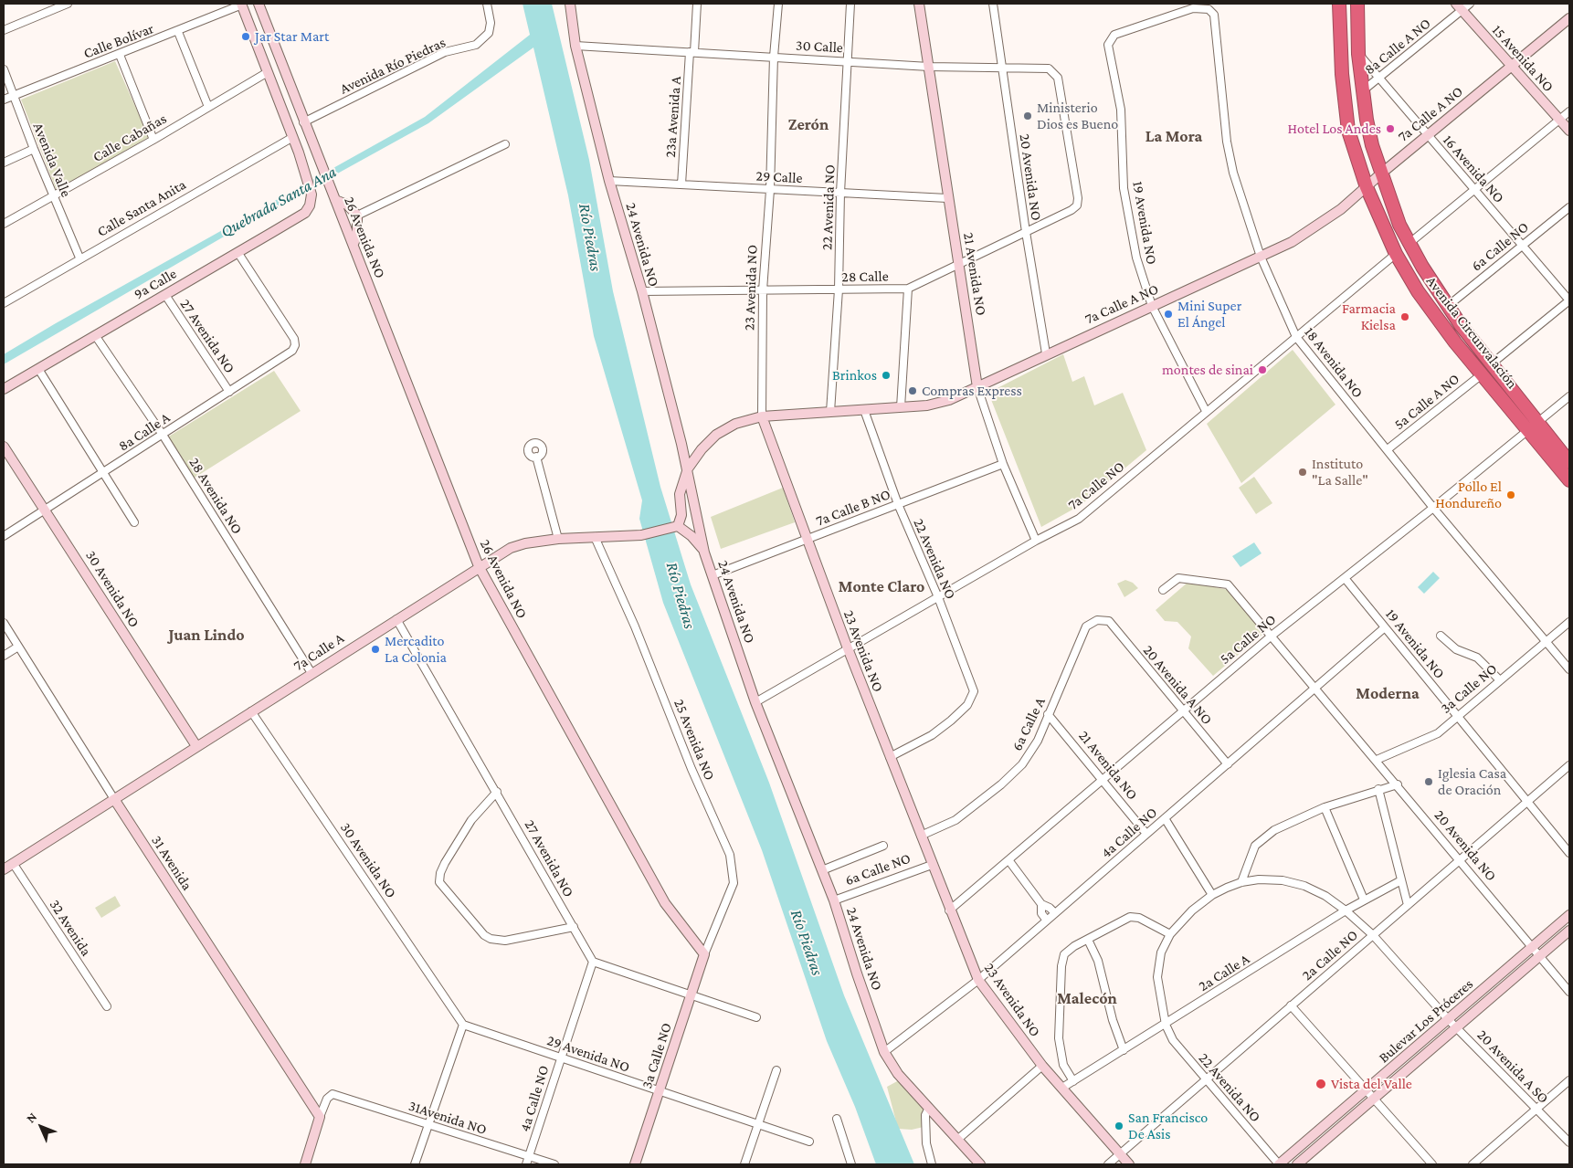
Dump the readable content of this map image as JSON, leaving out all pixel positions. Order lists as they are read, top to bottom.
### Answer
{
  "streets": {
    "highway": ["Avenida Circunvalación"],
    "street": [
      "Calle Bolívar",
      "30 Calle",
      "8a Calle A NO",
      "15 Avenida NO",
      "Avenida Río Piedras",
      "7a Calle A NO",
      "23a Avenida A",
      "Calle Cabañas",
      "Avenida Valle",
      "16 Avenida NO",
      "29 Calle",
      "20 Avenida NO",
      "22 Avenida NO",
      "Calle Santa Anita",
      "19 Avenida NO",
      "26 Avenida NO",
      "24 Avenida NO",
      "6a Calle NO",
      "21 Avenida NO",
      "28 Calle",
      "9a Calle",
      "23 Avenida NO",
      "27 Avenida NO",
      "18 Avenida NO",
      "5a Calle A NO",
      "8a Calle A",
      "7a Calle NO",
      "28 Avenida NO",
      "7a Calle B NO",
      "30 Avenida NO",
      "5a Calle NO",
      "7a Calle A",
      "20 Avenida A NO",
      "3a Calle NO",
      "6a Calle A",
      "25 Avenida NO",
      "4a Calle NO",
      "31 Avenida",
      "32 Avenida",
      "2a Calle NO",
      "2a Calle A",
      "Bulevar Los Próceres",
      "29 Avenida NO",
      "20 Avenida A SO",
      "31Avenida NO"
    ]
  },
  "crossings": [
    ["Calle Bolívar", "Avenida Valle"],
    ["30 Calle", "23a Avenida A"],
    ["30 Calle", "20 Avenida NO"],
    ["30 Calle", "22 Avenida NO"],
    ["30 Calle", "24 Avenida NO"],
    ["30 Calle", "21 Avenida NO"],
    ["30 Calle", "28 Calle"],
    ["30 Calle", "23 Avenida NO"],
    ["8a Calle A NO", "15 Avenida NO"],
    ["8a Calle A NO", "16 Avenida NO"],
    ["8a Calle A NO", "Avenida Circunvalación"],
    ["15 Avenida NO", "7a Calle A NO"],
    ["Avenida Río Piedras", "26 Avenida NO"],
    ["7a Calle A NO", "16 Avenida NO"],
    ["7a Calle A NO", "20 Avenida NO"],
    ["7a Calle A NO", "22 Avenida NO"],
    ["7a Calle A NO", "19 Avenida NO"],
    ["7a Calle A NO", "24 Avenida NO"],
    ["7a Calle A NO", "21 Avenida NO"],
    ["7a Calle A NO", "23 Avenida NO"],
    ["7a Calle A NO", "Avenida Circunvalación"],
    ["7a Calle A NO", "18 Avenida NO"],
    ["7a Calle A NO", "7a Calle A"],
    ["23a Avenida A", "29 Calle"],
    ["Calle Cabañas", "Avenida Valle"],
    ["Avenida Valle", "Calle Santa Anita"],
    ["16 Avenida NO", "6a Calle NO"],
    ["16 Avenida NO", "Avenida Circunvalación"],
    ["29 Calle", "22 Avenida NO"],
    ["29 Calle", "24 Avenida NO"],
    ["29 Calle", "21 Avenida NO"],
    ["29 Calle", "23 Avenida NO"],
    ["20 Avenida NO", "28 Calle"],
    ["20 Avenida NO", "5a Calle NO"],
    ["20 Avenida NO", "3a Calle NO"],
    ["20 Avenida NO", "4a Calle NO"],
    ["20 Avenida NO", "2a Calle NO"],
    ["20 Avenida NO", "Bulevar Los Próceres"],
    ["22 Avenida NO", "28 Calle"],
    ["22 Avenida NO", "23 Avenida NO"],
    ["22 Avenida NO", "7a Calle NO"],
    ["22 Avenida NO", "7a Calle B NO"],
    ["22 Avenida NO", "2a Calle NO"],
    ["22 Avenida NO", "2a Calle A"],
    ["22 Avenida NO", "Bulevar Los Próceres"],
    ["Calle Santa Anita", "9a Calle"],
    ["19 Avenida NO", "18 Avenida NO"],
    ["19 Avenida NO", "7a Calle NO"],
    ["19 Avenida NO", "5a Calle NO"],
    ["19 Avenida NO", "3a Calle NO"],
    ["19 Avenida NO", "4a Calle NO"],
    ["19 Avenida NO", "2a Calle NO"],
    ["26 Avenida NO", "7a Calle A"],
    ["26 Avenida NO", "3a Calle NO"],
    ["26 Avenida NO", "25 Avenida NO"],
    ["24 Avenida NO", "6a Calle NO"],
    ["24 Avenida NO", "28 Calle"],
    ["24 Avenida NO", "7a Calle NO"],
    ["24 Avenida NO", "7a Calle B NO"],
    ["24 Avenida NO", "4a Calle NO"],
    ["6a Calle NO", "23 Avenida NO"],
    ["6a Calle NO", "Avenida Circunvalación"],
    ["21 Avenida NO", "28 Calle"],
    ["21 Avenida NO", "7a Calle NO"],
    ["21 Avenida NO", "7a Calle B NO"],
    ["21 Avenida NO", "5a Calle NO"],
    ["21 Avenida NO", "6a Calle A"],
    ["21 Avenida NO", "4a Calle NO"],
    ["28 Calle", "23 Avenida NO"],
    ["9a Calle", "27 Avenida NO"],
    ["9a Calle", "8a Calle A"],
    ["9a Calle", "28 Avenida NO"],
    ["23 Avenida NO", "7a Calle NO"],
    ["23 Avenida NO", "7a Calle B NO"],
    ["23 Avenida NO", "5a Calle NO"],
    ["23 Avenida NO", "6a Calle A"],
    ["23 Avenida NO", "4a Calle NO"],
    ["23 Avenida NO", "2a Calle NO"],
    ["23 Avenida NO", "2a Calle A"],
    ["Avenida Circunvalación", "5a Calle A NO"],
    ["Avenida Circunvalación", "7a Calle NO"],
    ["Avenida Circunvalación", "5a Calle NO"],
    ["27 Avenida NO", "8a Calle A"],
    ["27 Avenida NO", "7a Calle A"],
    ["27 Avenida NO", "4a Calle NO"],
    ["18 Avenida NO", "5a Calle A NO"],
    ["18 Avenida NO", "7a Calle NO"],
    ["18 Avenida NO", "5a Calle NO"],
    ["18 Avenida NO", "3a Calle NO"],
    ["8a Calle A", "28 Avenida NO"],
    ["8a Calle A", "30 Avenida NO"],
    ["28 Avenida NO", "7a Calle A"],
    ["30 Avenida NO", "7a Calle A"],
    ["30 Avenida NO", "29 Avenida NO"],
    ["5a Calle NO", "20 Avenida A NO"],
    ["7a Calle A", "25 Avenida NO"],
    ["7a Calle A", "31 Avenida"],
    ["7a Calle A", "32 Avenida"],
    ["20 Avenida A NO", "6a Calle A"],
    ["20 Avenida A NO", "4a Calle NO"],
    ["3a Calle NO", "25 Avenida NO"],
    ["3a Calle NO", "29 Avenida NO"],
    ["4a Calle NO", "29 Avenida NO"],
    ["4a Calle NO", "31Avenida NO"],
    ["31 Avenida", "31Avenida NO"],
    ["Bulevar Los Próceres", "20 Avenida A SO"]
  ],
  "districts": [
    "Zerón",
    "La Mora",
    "Monte Claro",
    "Juan Lindo",
    "Moderna",
    "Malecón"
  ],
  "water": ["Quebrada Santa Ana", "Río Piedras"],
  "places": [
    "Jar Star Mart",
    "Ministerio Dios es Bueno",
    "Hotel Los Andes",
    "Mini Super El Ángel",
    "Farmacia Kielsa",
    "montes de sinai",
    "Brinkos",
    "Compras Express",
    "Instituto \"La Salle\"",
    "Pollo El Hondureño",
    "Mercadito La Colonia",
    "Iglesia Casa de Oración",
    "Vista del Valle",
    "San Francisco De Asis"
  ],
  "north": "top left"
}
